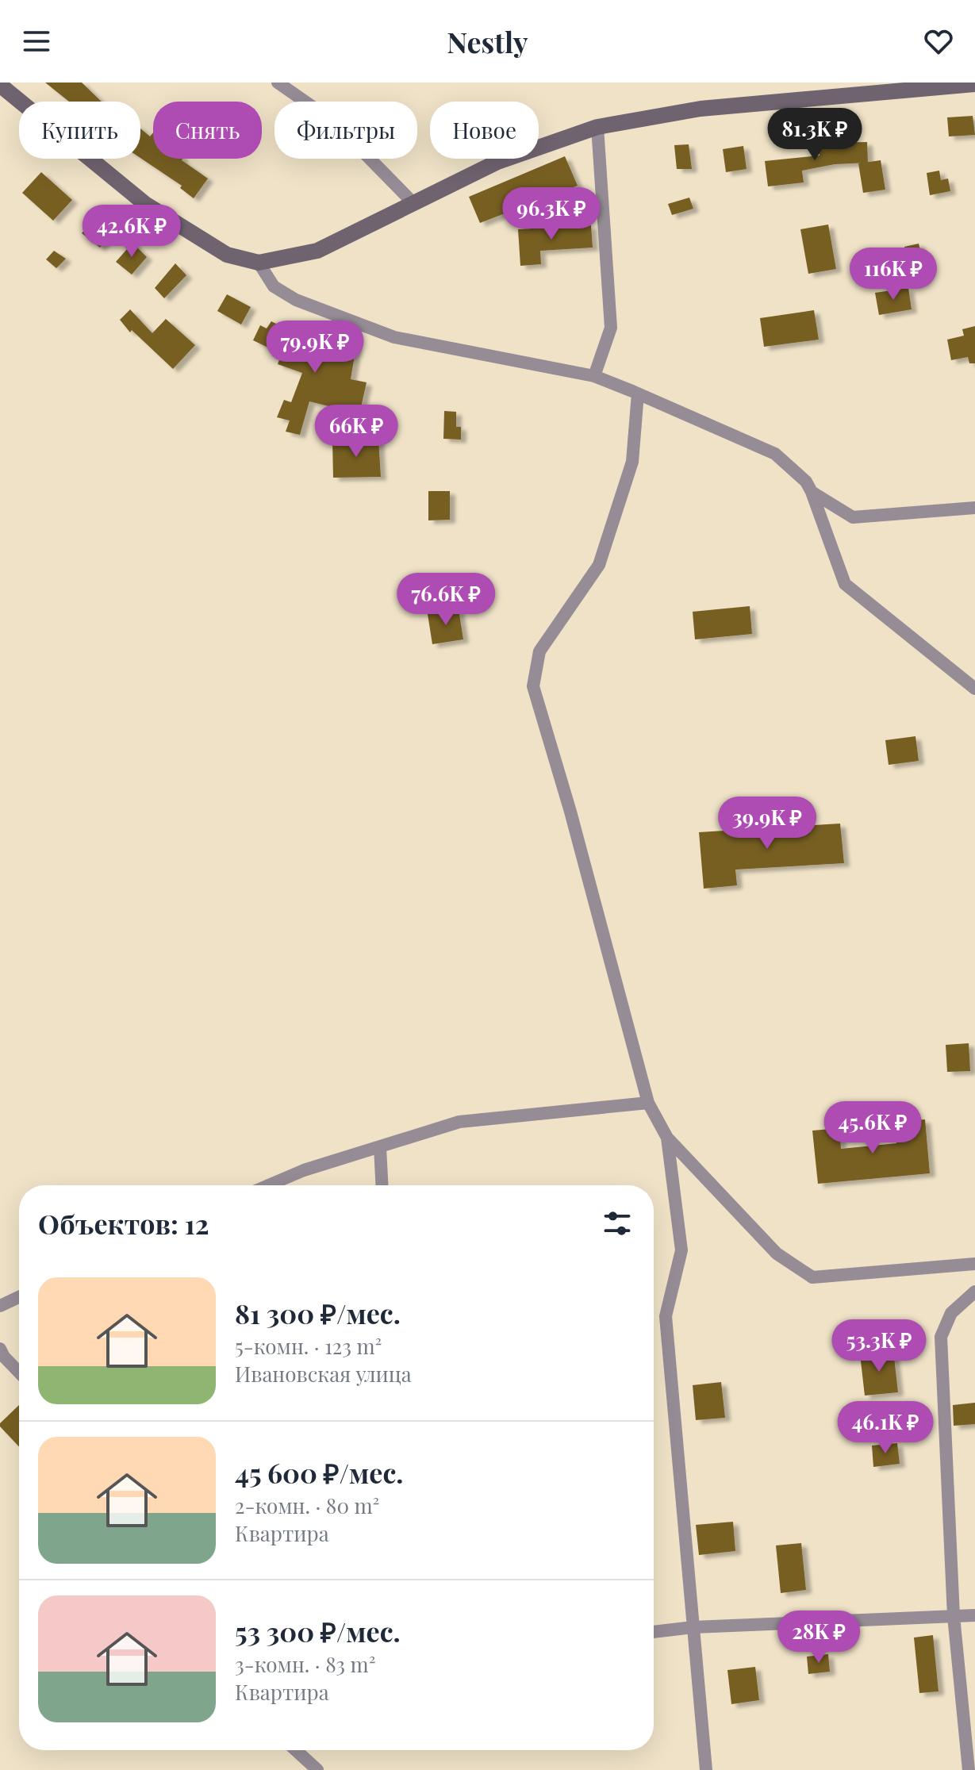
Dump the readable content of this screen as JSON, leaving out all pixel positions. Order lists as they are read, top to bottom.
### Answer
{
  "page": {
    "header": "Nestly",
    "chip": [
      "Купить",
      "Снять",
      "Фильтры",
      "Новое"
    ],
    "price": [
      "81.3K ₽",
      "96.3K ₽",
      "42.6K ₽",
      "116K ₽",
      "79.9K ₽",
      "66K ₽",
      "76.6K ₽",
      "39.9K ₽",
      "45.6K ₽",
      "53.3K ₽",
      "46.1K ₽",
      "28K ₽"
    ],
    "heading": "Объектов: 12",
    "list": [
      {
        "name": "81 300 ₽/мес.",
        "note": "5-комн. · 123 m² · Ивановская улица"
      },
      {
        "name": "45 600 ₽/мес.",
        "note": "2-комн. · 80 m² · Квартира"
      },
      {
        "name": "53 300 ₽/мес.",
        "note": "3-комн. · 83 m² · Квартира"
      }
    ]
  }
}
